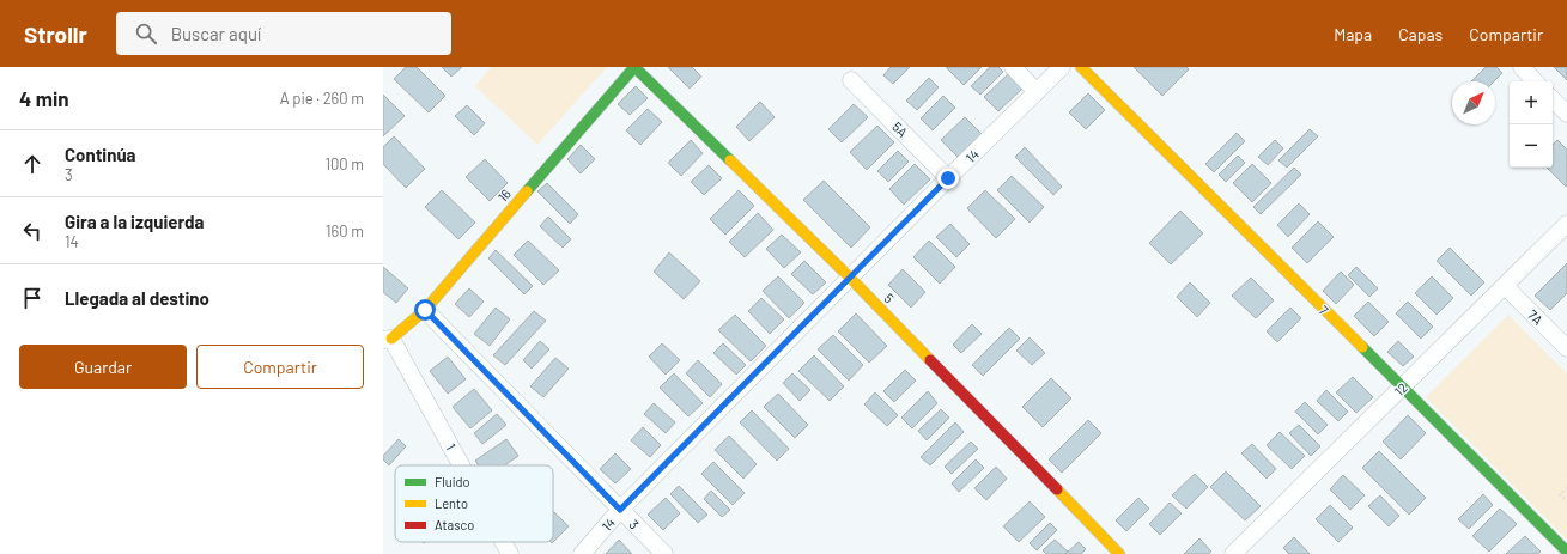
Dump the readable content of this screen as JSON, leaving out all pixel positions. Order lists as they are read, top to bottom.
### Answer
{
  "streets": {
    "street": [
      "5A",
      "14",
      "16",
      "5",
      "7",
      "7A",
      "12",
      "1",
      "3"
    ]
  },
  "crossings": [
    ["5A", "14"],
    ["14", "5"],
    ["14", "3"],
    ["16", "5"],
    ["16", "1"],
    ["16", "3"],
    ["7", "12"],
    ["7A", "12"]
  ],
  "legend": ["Fluido", "Lento", "Atasco"],
  "north": "top right",
  "page": {
    "header": "Strollr",
    "search": "Buscar aquí",
    "nav": ["Mapa", "Capas", "Compartir"],
    "heading": ["4 min", "A pie · 260 m"],
    "map_buttons": ["+", "−"],
    "list": [
      ["Continúa", "3", "100 m"],
      ["Gira a la izquierda", "14", "160 m"],
      "Llegada al destino"
    ],
    "buttons": ["Guardar", "Compartir"]
  }
}
